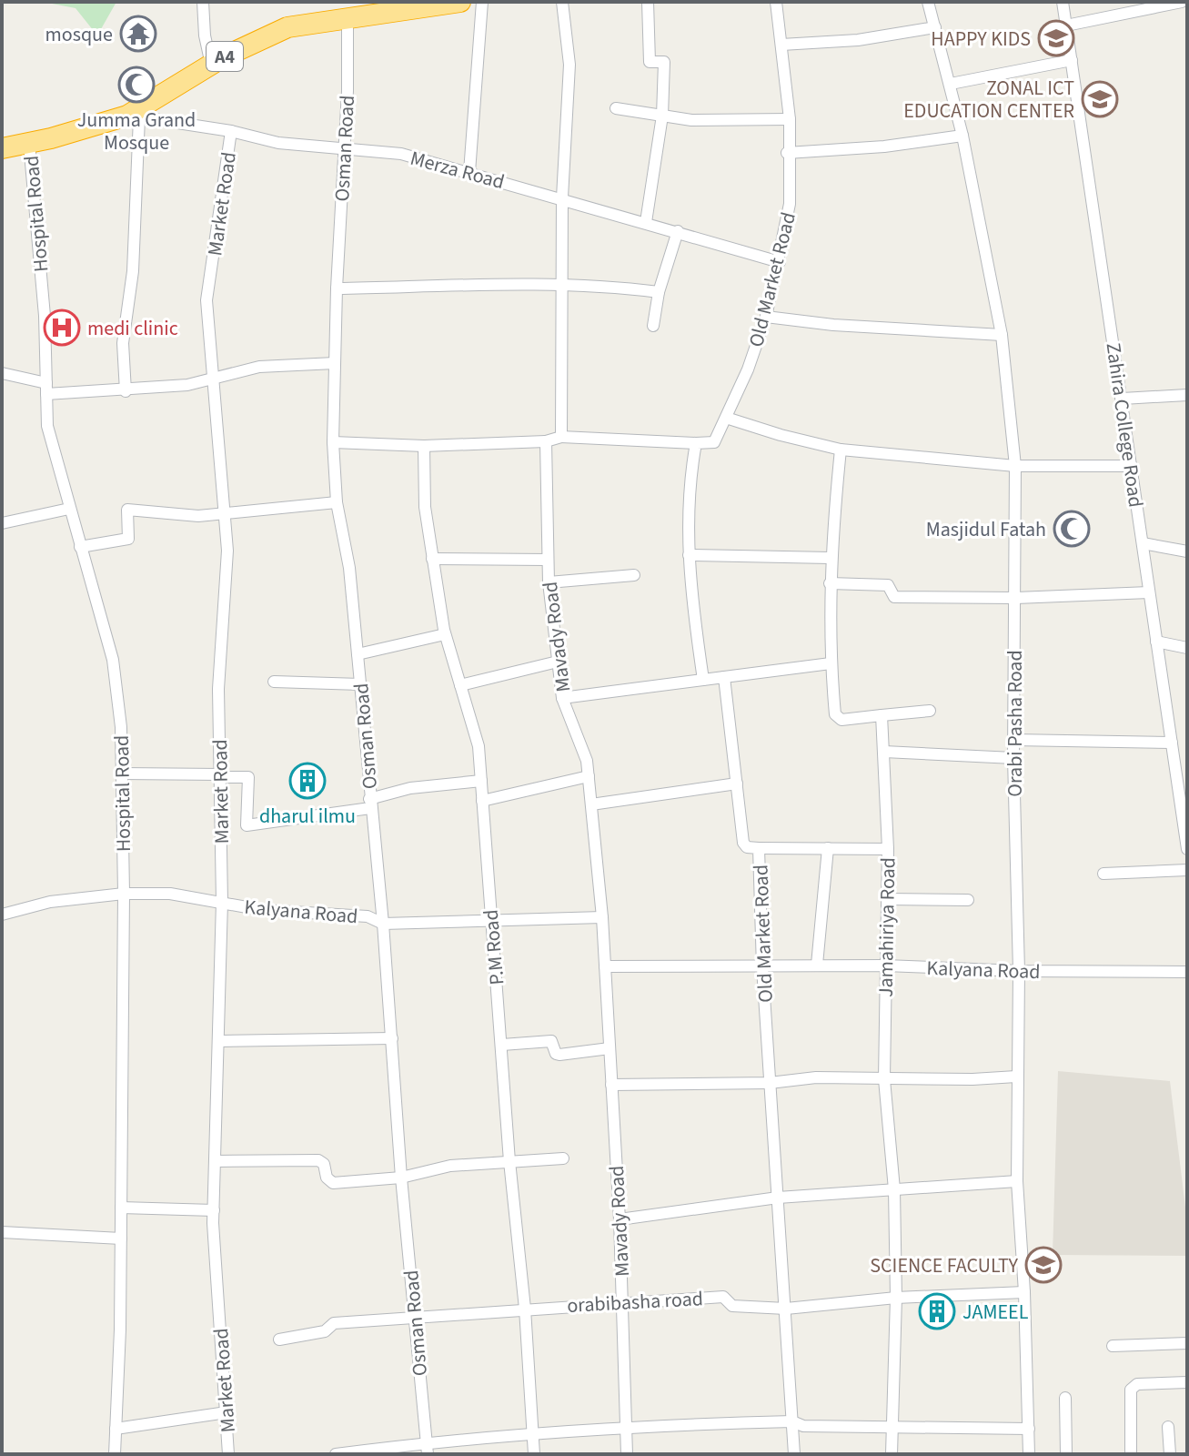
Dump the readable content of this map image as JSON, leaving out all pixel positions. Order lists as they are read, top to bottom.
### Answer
{
  "streets": {
    "highway": ["A4"],
    "street": [
      "Osman Road",
      "Merza Road",
      "Market Road",
      "Hospital Road",
      "Old Market Road",
      "Zahira College Road",
      "Mavady Road",
      "Orabi Pasha Road",
      "Kalyana Road",
      "Jamahiriya Road",
      "P.M Road",
      "orabibasha road"
    ]
  },
  "crossings": [
    ["A4", "Osman Road"],
    ["A4", "Merza Road"],
    ["A4", "Hospital Road"],
    ["Osman Road", "Merza Road"],
    ["Osman Road", "Kalyana Road"],
    ["Osman Road", "orabibasha road"],
    ["Merza Road", "Market Road"],
    ["Merza Road", "Old Market Road"],
    ["Market Road", "Kalyana Road"],
    ["Hospital Road", "Kalyana Road"],
    ["Old Market Road", "Kalyana Road"],
    ["Old Market Road", "orabibasha road"],
    ["Mavady Road", "Kalyana Road"],
    ["Mavady Road", "orabibasha road"],
    ["Orabi Pasha Road", "Kalyana Road"],
    ["Orabi Pasha Road", "orabibasha road"],
    ["Kalyana Road", "Jamahiriya Road"],
    ["Kalyana Road", "P.M Road"],
    ["Jamahiriya Road", "orabibasha road"],
    ["P.M Road", "orabibasha road"]
  ],
  "places": {
    "temple": ["mosque"],
    "school or university": ["HAPPY KIDS", "ZONAL ICT EDUCATION CENTER", "SCIENCE FACULTY"],
    "mosque": ["Jumma Grand Mosque", "Masjidul Fatah"],
    "hospital": ["medi clinic"],
    "building": ["dharul ilmu", "JAMEEL"]
  }
}
